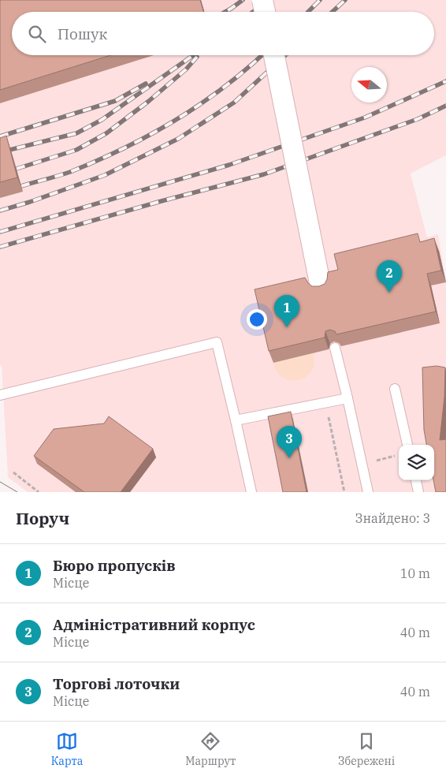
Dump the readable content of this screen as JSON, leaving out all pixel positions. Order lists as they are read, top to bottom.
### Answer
{
  "north": "left",
  "page": {
    "search": "Пошук",
    "pins": ["2", "1", "3"],
    "heading": ["Поруч", "Знайдено: 3"],
    "list": [
      {
        "mark": "1",
        "name": "Бюро пропусків",
        "note": "Місце",
        "value": "10 m"
      },
      {
        "mark": "2",
        "name": "Адміністративний корпус",
        "note": "Місце",
        "value": "40 m"
      },
      {
        "mark": "3",
        "name": "Торгові лоточки",
        "note": "Місце",
        "value": "40 m"
      }
    ],
    "nav": ["Карта", "Маршрут", "Збережені"]
  }
}
